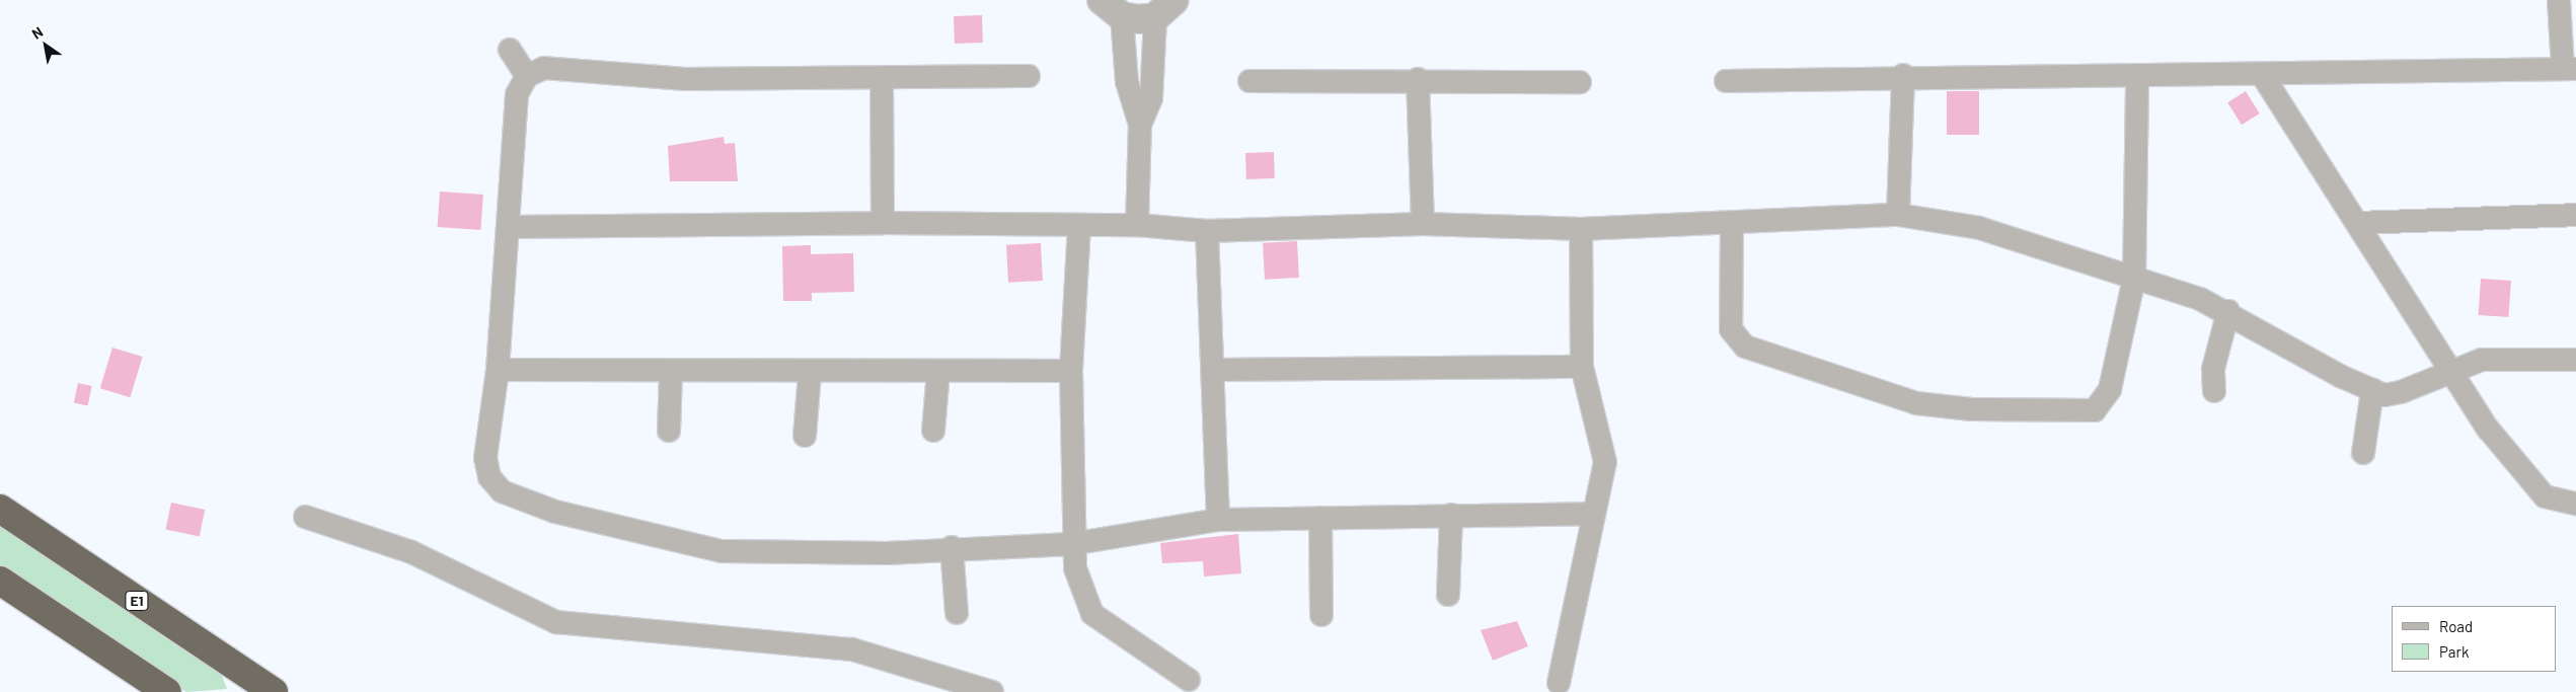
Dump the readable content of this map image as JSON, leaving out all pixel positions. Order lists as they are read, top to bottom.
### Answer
{
  "streets": {
    "highway": ["E1"]
  },
  "legend": ["Road", "Park"],
  "north": "top left"
}
